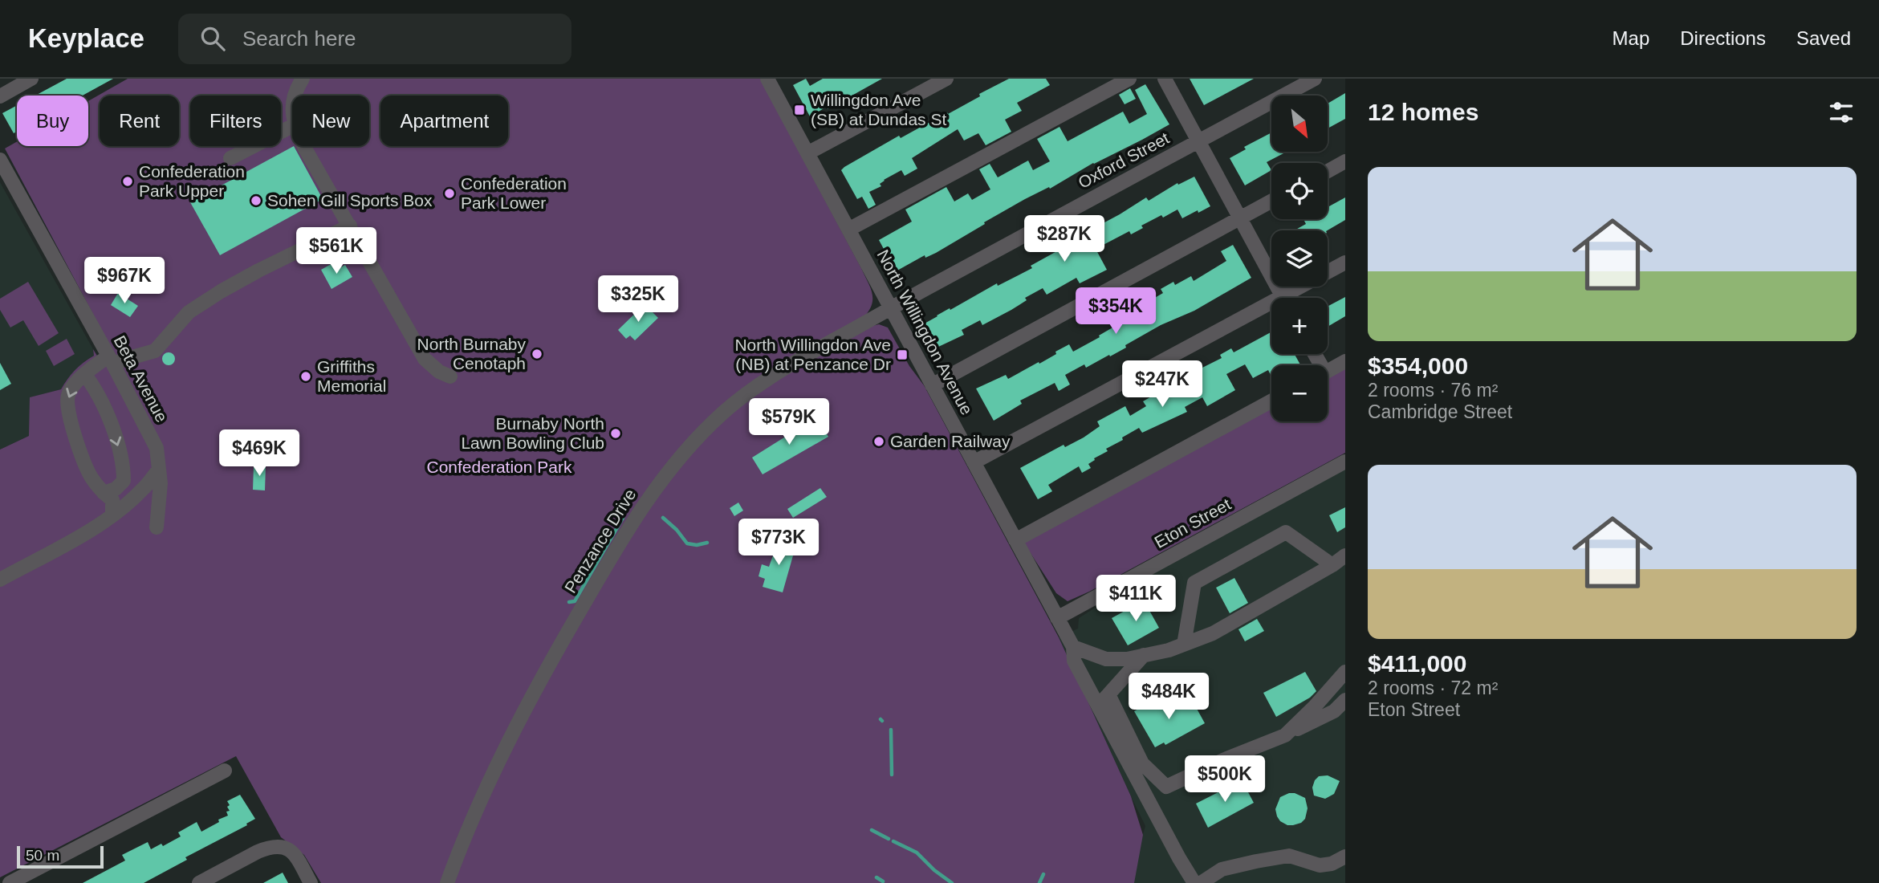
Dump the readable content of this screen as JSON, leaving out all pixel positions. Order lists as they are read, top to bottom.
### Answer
{
  "streets": {
    "street": [
      "Oxford Street",
      "North Willingdon Avenue",
      "Beta Avenue",
      "Eton Street",
      "Penzance Drive"
    ]
  },
  "crossings": [
    ["Oxford Street", "North Willingdon Avenue"],
    ["Oxford Street", "Penzance Drive"],
    ["North Willingdon Avenue", "Eton Street"],
    ["North Willingdon Avenue", "Penzance Drive"]
  ],
  "parks": ["Confederation Park"],
  "places": {
    "transit": ["Willingdon Ave (SB) at Dundas St", "North Willingdon Ave (NB) at Penzance Dr"],
    "other": [
      "Confederation Park Upper",
      "Confederation Park Lower",
      "Sohen Gill Sports Box",
      "North Burnaby Cenotaph",
      "Griffiths Memorial",
      "Burnaby North Lawn Bowling Club",
      "Garden Railway"
    ]
  },
  "scale_bar": "50 m",
  "north": "bottom right",
  "page": {
    "header": "Keyplace",
    "search": "Search here",
    "nav": ["Map", "Directions", "Saved"],
    "heading": "12 homes",
    "map_buttons": ["+", "−"],
    "chip": [
      "Buy",
      "Rent",
      "Filters",
      "New",
      "Apartment"
    ],
    "list": [
      {
        "name": "$354,000",
        "note": "2 rooms · 76 m² · Cambridge Street"
      },
      {
        "name": "$411,000",
        "note": "2 rooms · 72 m² · Eton Street"
      }
    ],
    "price": [
      "$287K",
      "$561K",
      "$967K",
      "$325K",
      "$354K",
      "$247K",
      "$579K",
      "$469K",
      "$773K",
      "$411K",
      "$484K",
      "$500K"
    ],
    "scale": "50 m"
  }
}
